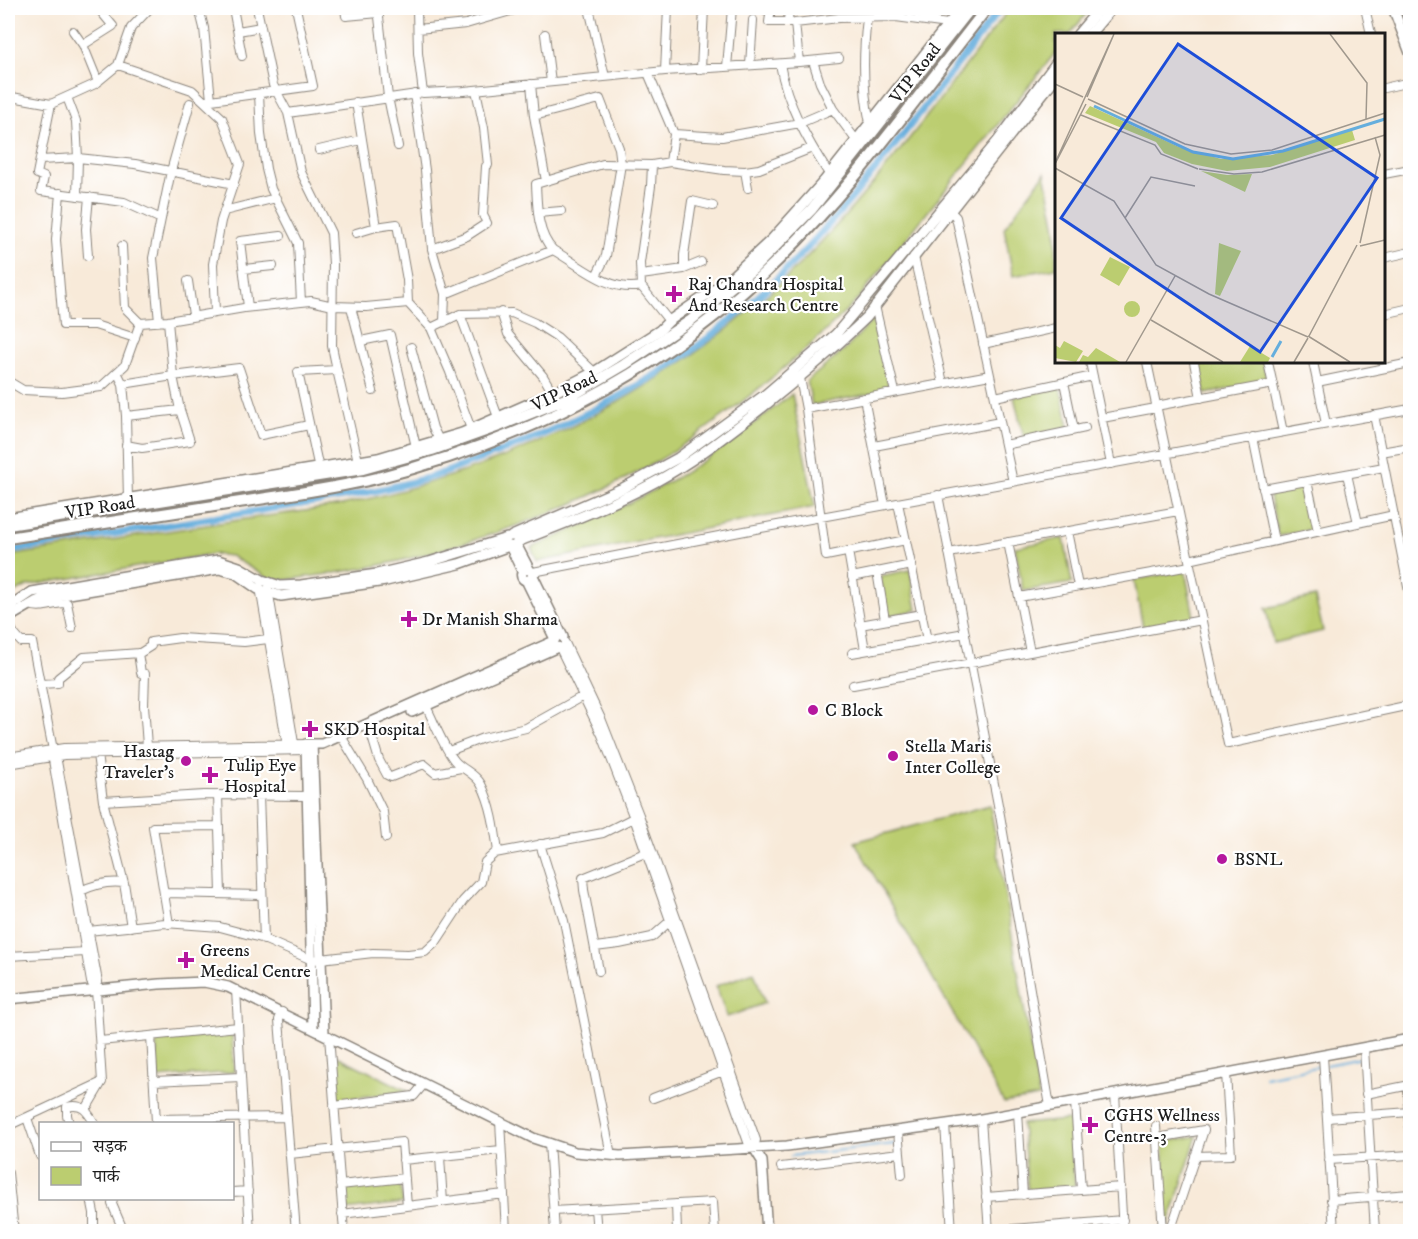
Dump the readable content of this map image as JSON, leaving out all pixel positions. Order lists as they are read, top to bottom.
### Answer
{
  "streets": {
    "main road": ["VIP Road"]
  },
  "places": {
    "health": [
      "Raj Chandra Hospital And Research Centre",
      "Dr Manish Sharma",
      "SKD Hospital",
      "Tulip Eye Hospital",
      "Greens Medical Centre",
      "CGHS Wellness Centre-3"
    ],
    "other": [
      "C Block",
      "Stella Maris Inter College",
      "Hastag Traveler's",
      "BSNL"
    ]
  },
  "legend": ["सड़क", "पार्क"]
}
